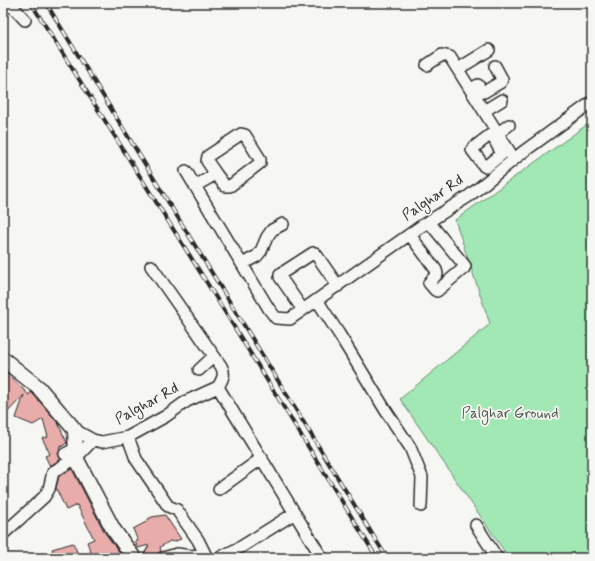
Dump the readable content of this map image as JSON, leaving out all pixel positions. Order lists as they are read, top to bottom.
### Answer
{
  "streets": {
    "main road": ["Palghar Rd"]
  },
  "parks": ["Palghar Ground"]
}
